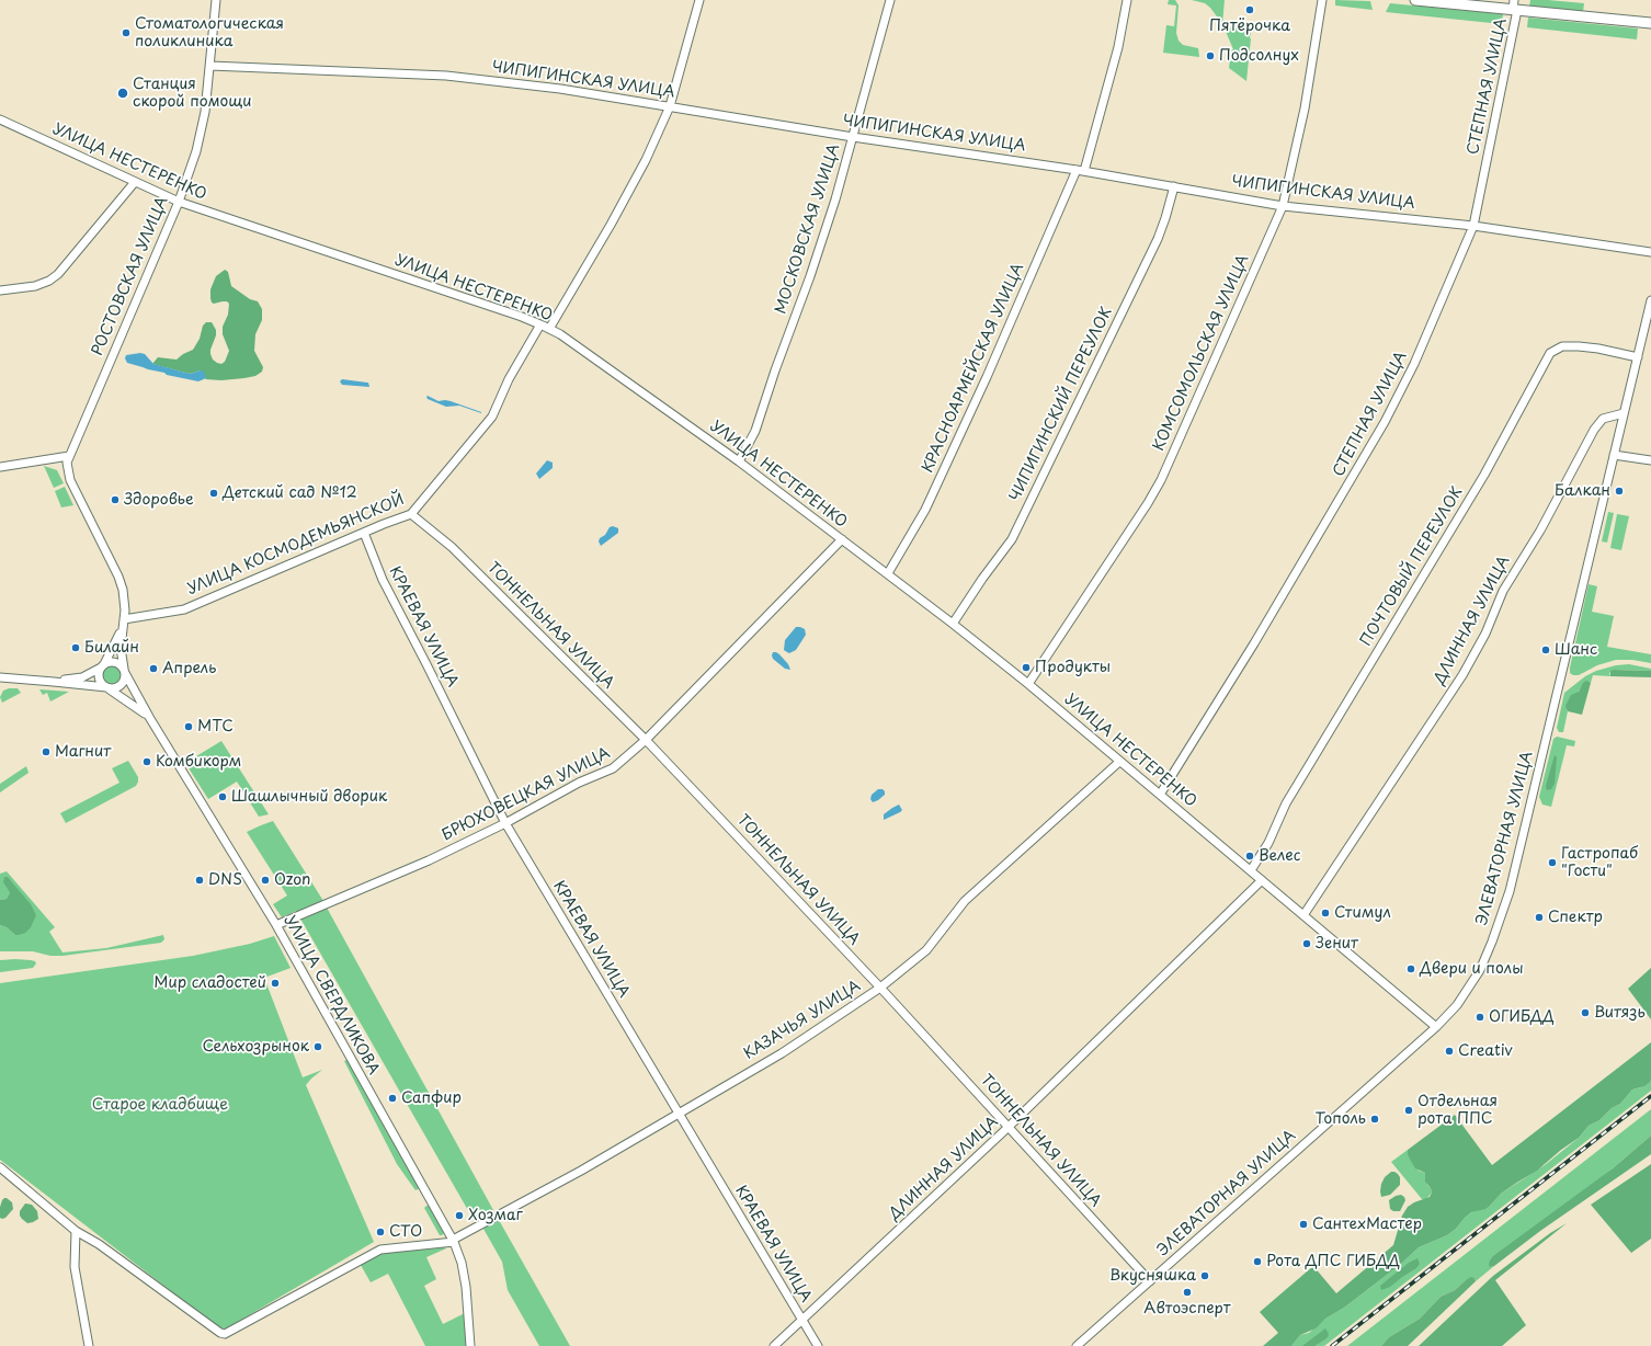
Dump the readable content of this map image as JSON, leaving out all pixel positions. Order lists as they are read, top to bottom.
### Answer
{
  "streets": {
    "street": [
      "ЧИПИГИНСКАЯ УЛИЦА",
      "СТЕПНАЯ УЛИЦА",
      "УЛИЦА НЕСТЕРЕНКО",
      "МОСКОВСКАЯ УЛИЦА",
      "РОСТОВСКАЯ УЛИЦА",
      "КОМСОМОЛЬСКАЯ УЛИЦА",
      "КРАСНОАРМЕЙСКАЯ УЛИЦА",
      "ЧИПИГИНСКИЙ ПЕРЕУЛОК",
      "УЛИЦА КОСМОДЕМЬЯНСКОЙ",
      "ПОЧТОВЫЙ ПЕРЕУЛОК",
      "ДЛИННАЯ УЛИЦА",
      "ТОННЕЛЬНАЯ УЛИЦА",
      "КРАЕВАЯ УЛИЦА",
      "БРЮХОВЕЦКАЯ УЛИЦА",
      "ЭЛЕВАТОРНАЯ УЛИЦА",
      "УЛИЦА СВЕРДЛИКОВА",
      "КАЗАЧЬЯ УЛИЦА"
    ]
  },
  "crossings": [
    ["ЧИПИГИНСКАЯ УЛИЦА", "СТЕПНАЯ УЛИЦА"],
    ["ЧИПИГИНСКАЯ УЛИЦА", "МОСКОВСКАЯ УЛИЦА"],
    ["ЧИПИГИНСКАЯ УЛИЦА", "РОСТОВСКАЯ УЛИЦА"],
    ["ЧИПИГИНСКАЯ УЛИЦА", "КОМСОМОЛЬСКАЯ УЛИЦА"],
    ["ЧИПИГИНСКАЯ УЛИЦА", "КРАСНОАРМЕЙСКАЯ УЛИЦА"],
    ["ЧИПИГИНСКАЯ УЛИЦА", "ЧИПИГИНСКИЙ ПЕРЕУЛОК"],
    ["СТЕПНАЯ УЛИЦА", "УЛИЦА НЕСТЕРЕНКО"],
    ["УЛИЦА НЕСТЕРЕНКО", "МОСКОВСКАЯ УЛИЦА"],
    ["УЛИЦА НЕСТЕРЕНКО", "РОСТОВСКАЯ УЛИЦА"],
    ["УЛИЦА НЕСТЕРЕНКО", "КОМСОМОЛЬСКАЯ УЛИЦА"],
    ["УЛИЦА НЕСТЕРЕНКО", "КРАСНОАРМЕЙСКАЯ УЛИЦА"],
    ["УЛИЦА НЕСТЕРЕНКО", "ЧИПИГИНСКИЙ ПЕРЕУЛОК"],
    ["УЛИЦА НЕСТЕРЕНКО", "УЛИЦА КОСМОДЕМЬЯНСКОЙ"],
    ["УЛИЦА НЕСТЕРЕНКО", "ПОЧТОВЫЙ ПЕРЕУЛОК"],
    ["УЛИЦА НЕСТЕРЕНКО", "ДЛИННАЯ УЛИЦА"],
    ["УЛИЦА НЕСТЕРЕНКО", "БРЮХОВЕЦКАЯ УЛИЦА"],
    ["УЛИЦА НЕСТЕРЕНКО", "ЭЛЕВАТОРНАЯ УЛИЦА"],
    ["УЛИЦА НЕСТЕРЕНКО", "КАЗАЧЬЯ УЛИЦА"],
    ["РОСТОВСКАЯ УЛИЦА", "УЛИЦА СВЕРДЛИКОВА"],
    ["УЛИЦА КОСМОДЕМЬЯНСКОЙ", "ТОННЕЛЬНАЯ УЛИЦА"],
    ["УЛИЦА КОСМОДЕМЬЯНСКОЙ", "КРАЕВАЯ УЛИЦА"],
    ["УЛИЦА КОСМОДЕМЬЯНСКОЙ", "УЛИЦА СВЕРДЛИКОВА"],
    ["ДЛИННАЯ УЛИЦА", "ТОННЕЛЬНАЯ УЛИЦА"],
    ["ДЛИННАЯ УЛИЦА", "КРАЕВАЯ УЛИЦА"],
    ["ДЛИННАЯ УЛИЦА", "ЭЛЕВАТОРНАЯ УЛИЦА"],
    ["ТОННЕЛЬНАЯ УЛИЦА", "БРЮХОВЕЦКАЯ УЛИЦА"],
    ["ТОННЕЛЬНАЯ УЛИЦА", "ЭЛЕВАТОРНАЯ УЛИЦА"],
    ["ТОННЕЛЬНАЯ УЛИЦА", "КАЗАЧЬЯ УЛИЦА"],
    ["КРАЕВАЯ УЛИЦА", "БРЮХОВЕЦКАЯ УЛИЦА"],
    ["КРАЕВАЯ УЛИЦА", "КАЗАЧЬЯ УЛИЦА"],
    ["БРЮХОВЕЦКАЯ УЛИЦА", "УЛИЦА СВЕРДЛИКОВА"],
    ["УЛИЦА СВЕРДЛИКОВА", "КАЗАЧЬЯ УЛИЦА"]
  ],
  "parks": ["Старое кладбище"],
  "places": [
    "Пятёрочка",
    "Стоматологическая поликлиника",
    "Подсолнух",
    "Станция скорой помощи",
    "Балкан",
    "Детский сад №12",
    "Здоровье",
    "Билайн",
    "Шанс",
    "Продукты",
    "Апрель",
    "МТС",
    "Магнит",
    "Комбикорм",
    "Шашлычный дворик",
    "Велес",
    "Гастропаб \"Гости\"",
    "DNS",
    "Ozon",
    "Стимул",
    "Спектр",
    "Зенит",
    "Двери и полы",
    "Мир сладостей",
    "Витязь",
    "ОГИБДД",
    "Сельхозрынок",
    "Creativ",
    "Сапфир",
    "Отдельная рота ППС",
    "Тополь",
    "Хозмаг",
    "СантехМастер",
    "СТО",
    "Рота ДПС ГИБДД",
    "Вкусняшка",
    "Автоэсперт"
  ]
}
